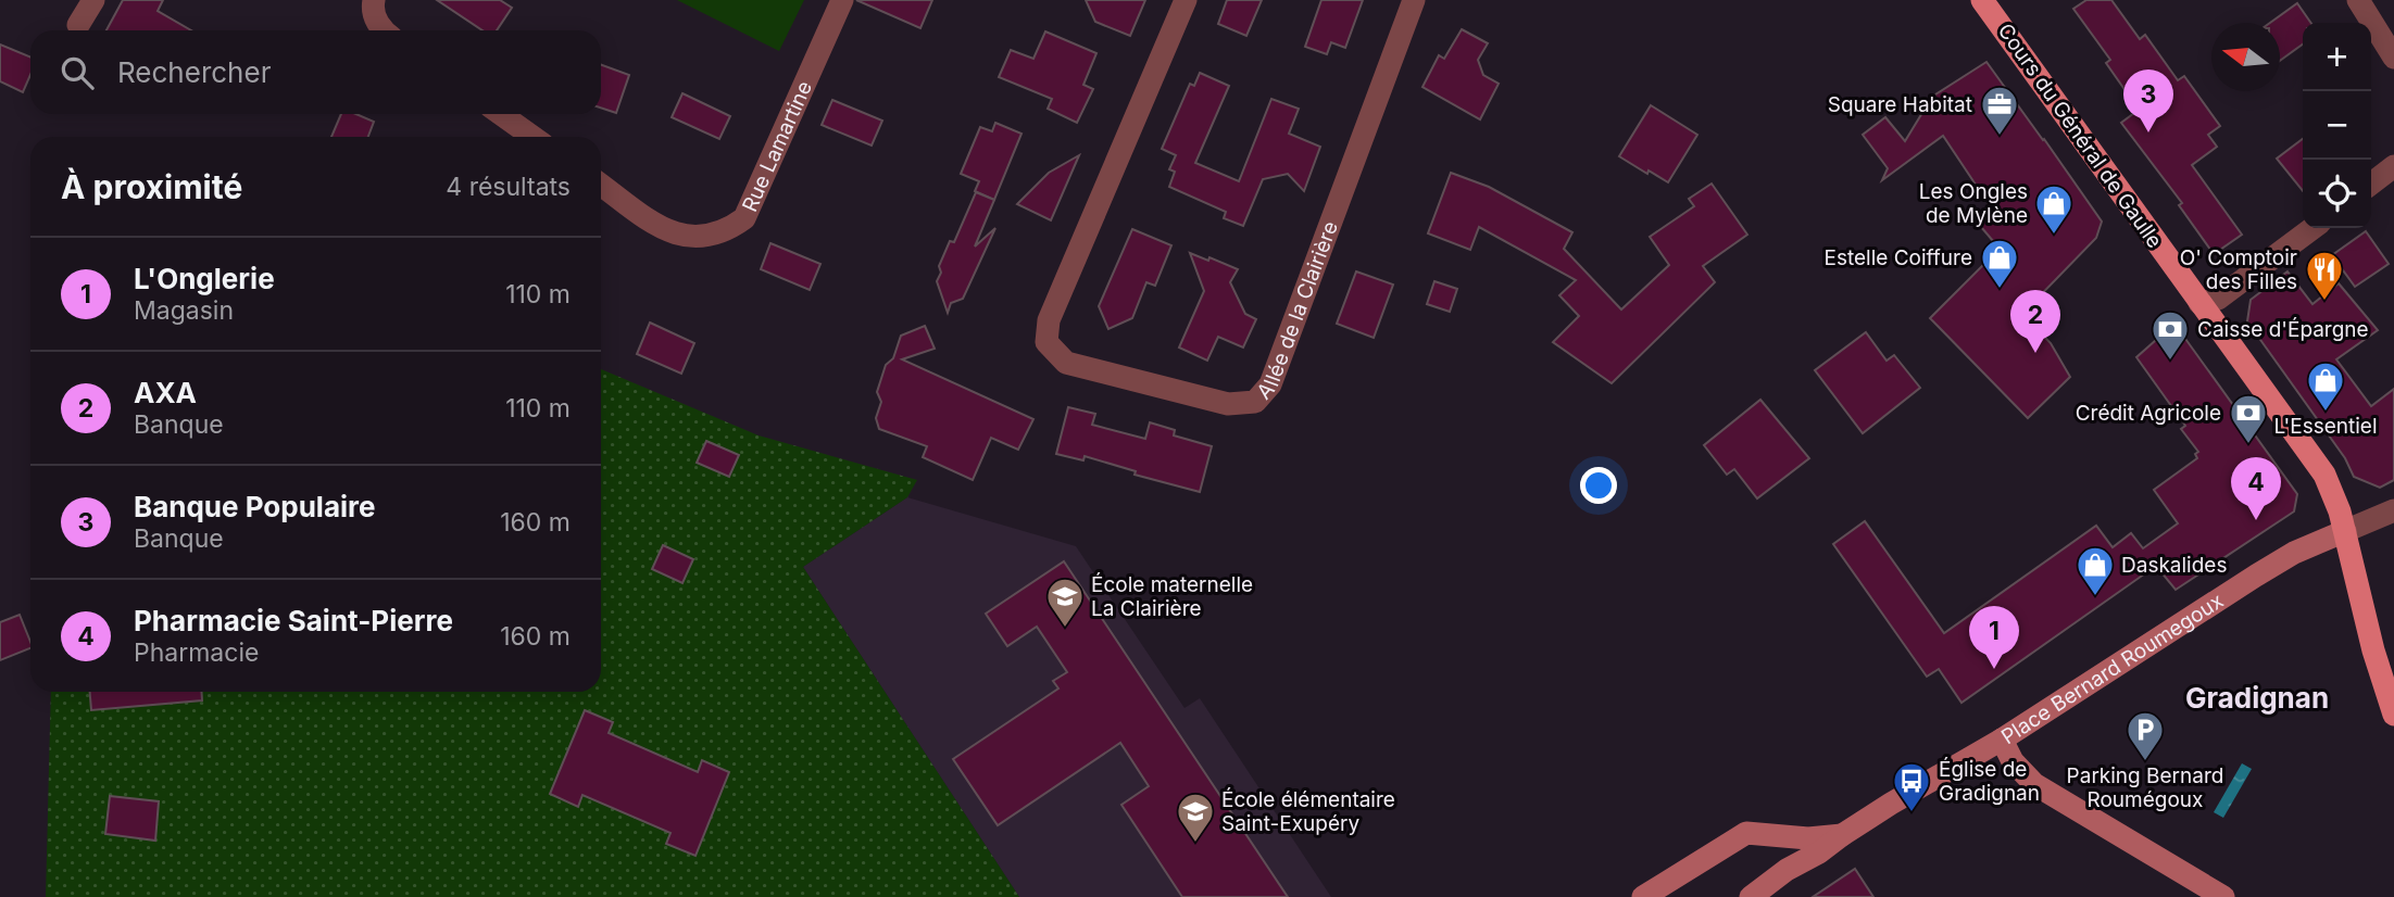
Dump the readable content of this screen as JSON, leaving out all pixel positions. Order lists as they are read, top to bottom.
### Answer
{
  "streets": {
    "main road": ["Cours du Général de Gaulle"],
    "street": ["Rue Lamartine", "Allée de la Clairière", "Place Bernard Roumegoux"]
  },
  "crossings": [
    ["Cours du Général de Gaulle", "Place Bernard Roumegoux"]
  ],
  "districts": ["Gradignan"],
  "places": {
    "office": ["Square Habitat"],
    "shop": [
      "Les Ongles de Mylène",
      "Estelle Coiffure",
      "L'Essentiel",
      "Daskalides"
    ],
    "restaurant": ["O' Comptoir des Filles"],
    "bank": ["Caisse d'Épargne", "Crédit Agricole"],
    "school or university": ["École maternelle La Clairière", "École élémentaire Saint-Exupéry"],
    "parking": ["Parking Bernard Roumégoux"],
    "bus stop": ["Église de Gradignan"]
  },
  "north": "left",
  "page": {
    "map_buttons": ["+", "−"],
    "search": "Rechercher",
    "pins": [
      "3",
      "2",
      "4",
      "1"
    ],
    "heading": ["À proximité", "4 résultats"],
    "list": [
      {
        "mark": "1",
        "name": "L'Onglerie",
        "note": "Magasin",
        "value": "110 m"
      },
      {
        "mark": "2",
        "name": "AXA",
        "note": "Banque",
        "value": "110 m"
      },
      {
        "mark": "3",
        "name": "Banque Populaire",
        "note": "Banque",
        "value": "160 m"
      },
      {
        "mark": "4",
        "name": "Pharmacie Saint-Pierre",
        "note": "Pharmacie",
        "value": "160 m"
      }
    ]
  }
}
